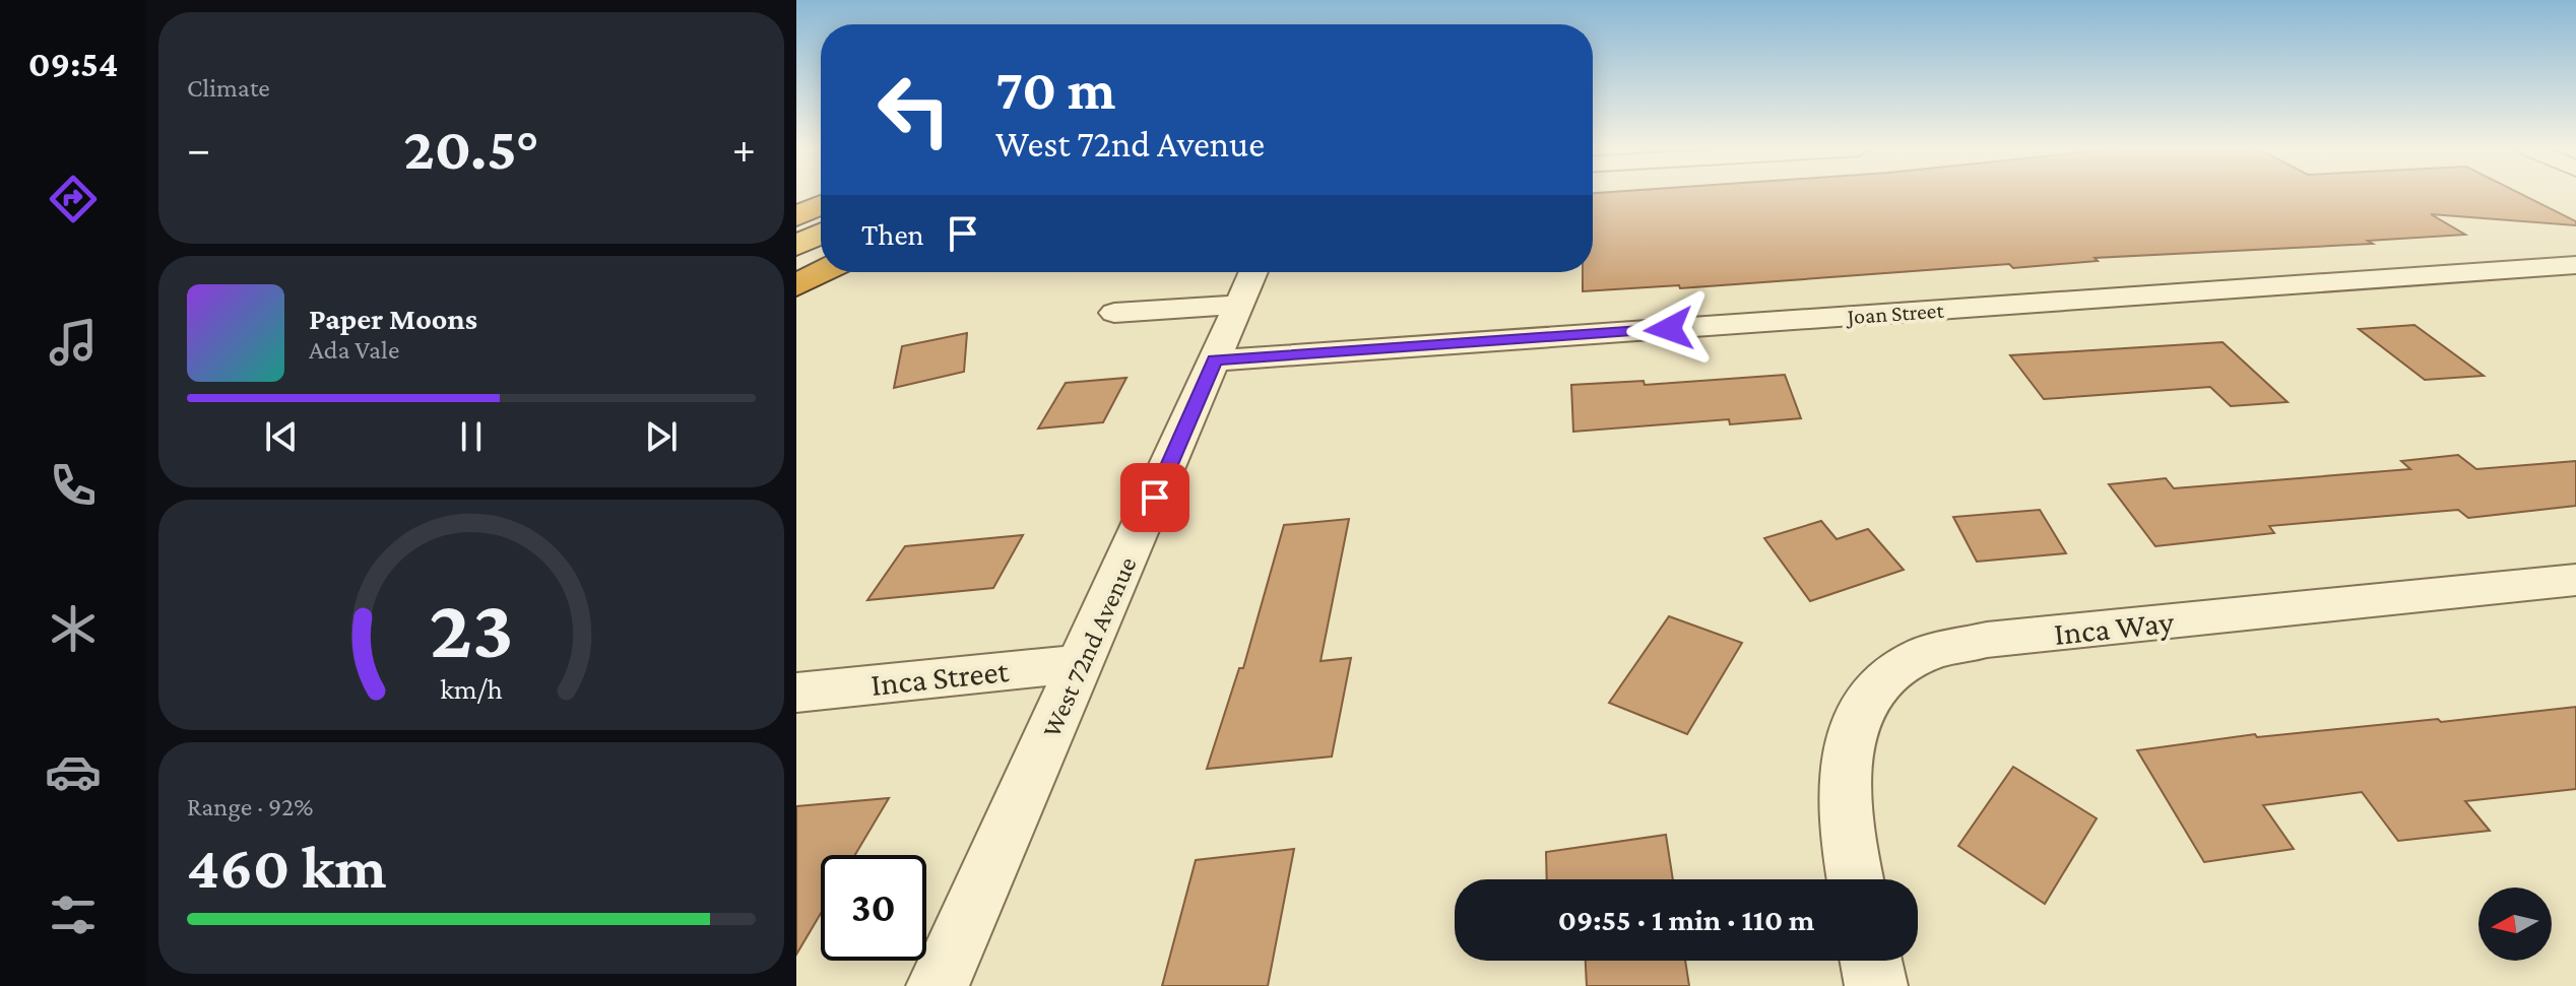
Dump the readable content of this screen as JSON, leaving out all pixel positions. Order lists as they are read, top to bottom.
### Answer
{
  "streets": {
    "street": [
      "Joan Street",
      "Inca Way",
      "West 72nd Avenue",
      "Inca Street"
    ]
  },
  "crossings": [
    ["Joan Street", "West 72nd Avenue"],
    ["West 72nd Avenue", "Inca Street"]
  ],
  "north": "left",
  "page": {
    "tabs": "09:54",
    "tile": [
      "Climate",
      ["Range · 92%", "460 km"]
    ],
    "turn": ["70 m", "West 72nd Avenue"],
    "heat": ["−", "20.5°", "+"],
    "then": "Then",
    "song": ["Paper Moons", "Ada Vale"],
    "limit": "30",
    "trip": "09:55 · 1 min · 110 m",
    "gauge": ["23", "km/h"]
  }
}
